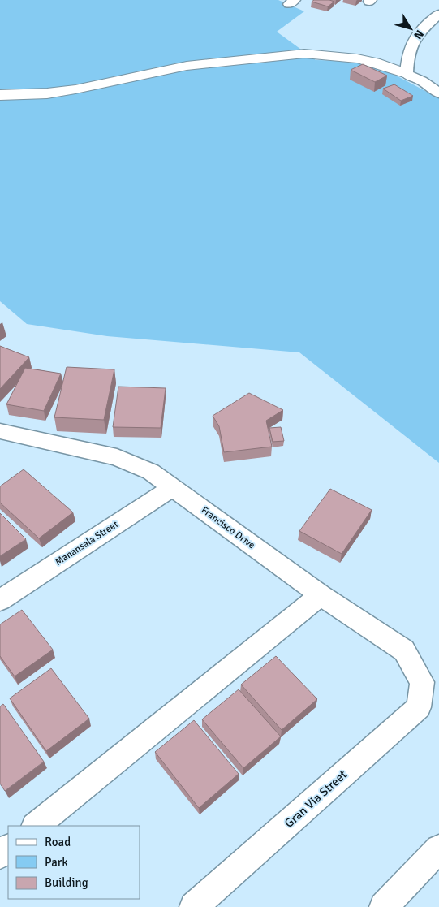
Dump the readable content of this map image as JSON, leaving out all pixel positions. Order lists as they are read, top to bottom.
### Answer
{
  "streets": {
    "street": ["Francisco Drive", "Manansala Street", "Gran Via Street"]
  },
  "crossings": [
    ["Francisco Drive", "Manansala Street"],
    ["Francisco Drive", "Gran Via Street"]
  ],
  "legend": ["Road", "Park", "Building"],
  "north": "bottom right"
}
